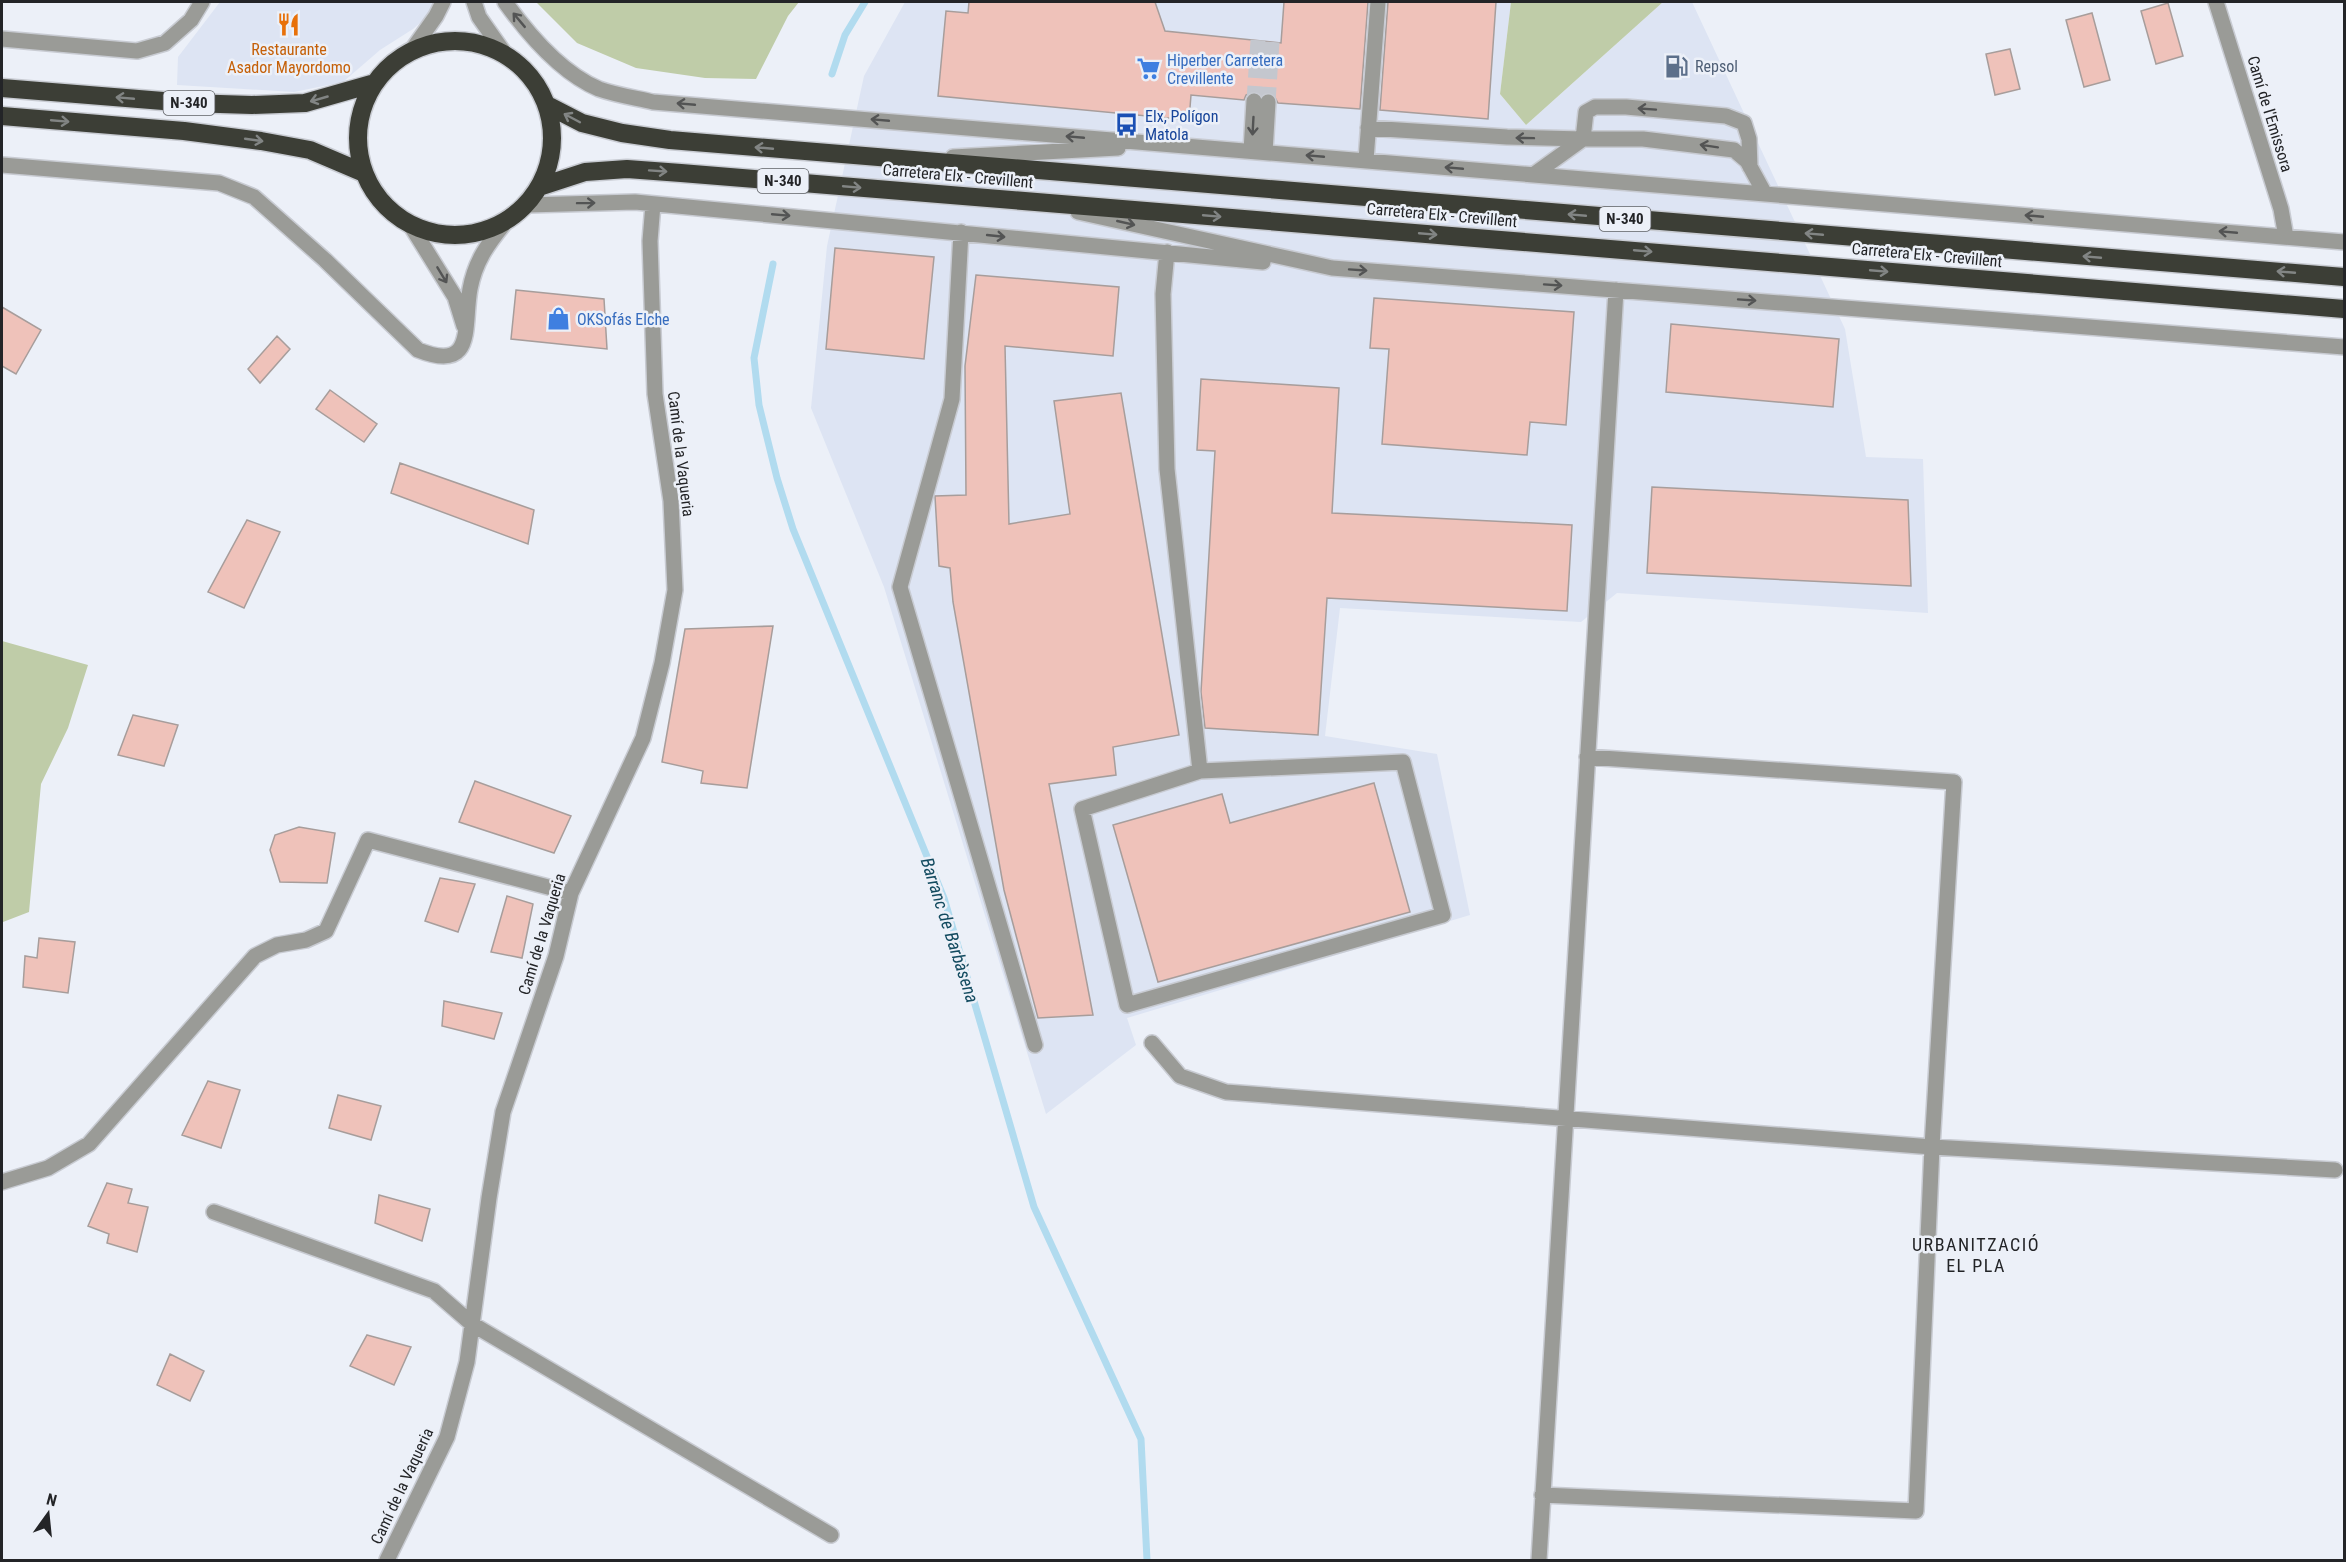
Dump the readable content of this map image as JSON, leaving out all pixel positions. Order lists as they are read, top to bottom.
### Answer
{
  "streets": {
    "highway": ["N-340", "Carretera Elx - Crevillent"],
    "street": ["Camí de l'Emissora", "Camí de la Vaqueria"]
  },
  "crossings": [
    ["N-340", "Carretera Elx - Crevillent"]
  ],
  "districts": ["URBANITZACIÓ EL PLA"],
  "water": ["Barranc de Barbàsena"],
  "places": {
    "restaurant": ["Restaurante Asador Mayordomo"],
    "fuel station": ["Repsol"],
    "supermarket": ["Hiperber Carretera Crevillente"],
    "bus stop": ["Elx, Polígon Matola"],
    "shop": ["OKSofás Elche"]
  },
  "north": "top"
}
